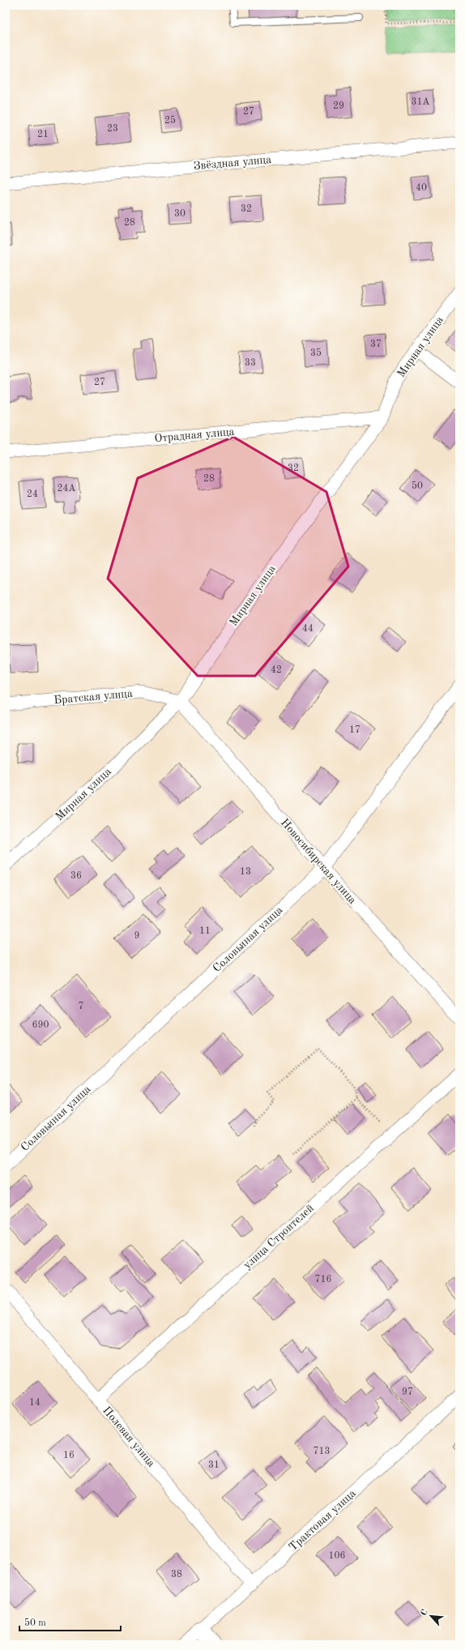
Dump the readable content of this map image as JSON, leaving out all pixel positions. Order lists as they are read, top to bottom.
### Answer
{
  "streets": {
    "street": [
      "Звёздная улица",
      "Мирная улица",
      "Отрадная улица",
      "Братская улица",
      "Новосибирская улица",
      "Соловьиная улица",
      "улица Строителей",
      "Полевая улица",
      "Трактовая улица"
    ]
  },
  "crossings": [
    ["Мирная улица", "Отрадная улица"],
    ["Мирная улица", "Братская улица"],
    ["Мирная улица", "Новосибирская улица"],
    ["Братская улица", "Новосибирская улица"],
    ["Новосибирская улица", "Соловьиная улица"],
    ["улица Строителей", "Полевая улица"],
    ["Полевая улица", "Трактовая улица"]
  ],
  "house_numbers": [
    "31А",
    "29",
    "27",
    "25",
    "23",
    "21",
    "40",
    "32",
    "30",
    "28",
    "37",
    "35",
    "33",
    "27",
    "32",
    "28",
    "50",
    "24А",
    "24",
    "44",
    "42",
    "17",
    "13",
    "36",
    "11",
    "9",
    "7",
    "690",
    "716",
    "97",
    "14",
    "713",
    "16",
    "31",
    "106",
    "38"
  ],
  "scale_bar": "50 m",
  "north": "top left"
}
